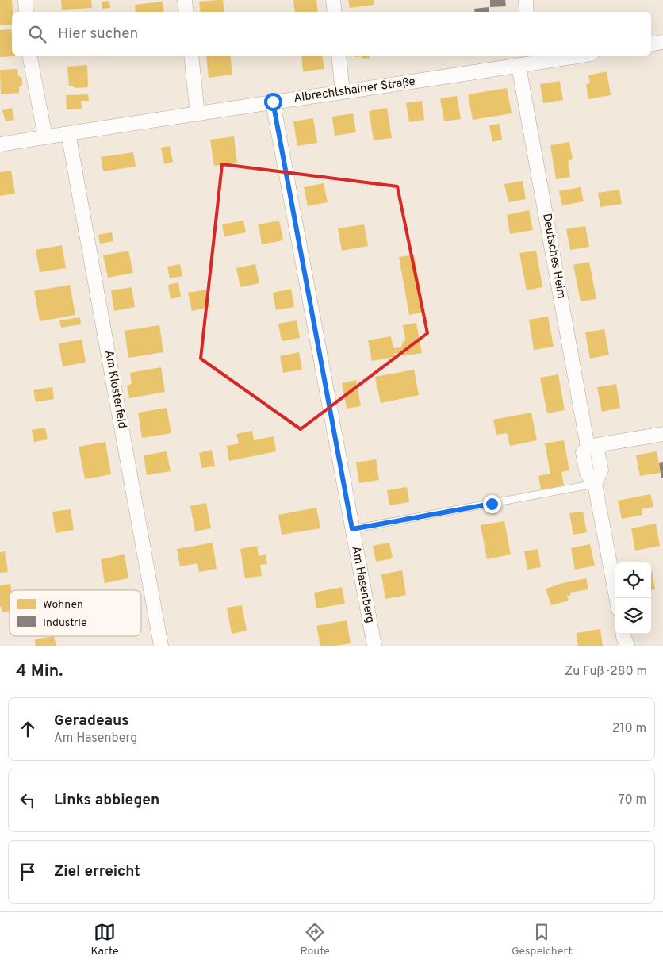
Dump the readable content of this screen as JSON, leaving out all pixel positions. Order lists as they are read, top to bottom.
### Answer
{
  "streets": {
    "street": [
      "Albrechtshainer Straße",
      "Deutsches Heim",
      "Am Klosterfeld",
      "Am Hasenberg"
    ]
  },
  "crossings": [
    ["Albrechtshainer Straße", "Deutsches Heim"],
    ["Albrechtshainer Straße", "Am Klosterfeld"],
    ["Albrechtshainer Straße", "Am Hasenberg"]
  ],
  "legend": ["Wohnen", "Industrie"],
  "page": {
    "search": "Hier suchen",
    "heading": ["4 Min.", "Zu Fuß · 280 m"],
    "list": [
      ["Geradeaus", "Am Hasenberg", "210 m"],
      ["Links abbiegen", "70 m"],
      "Ziel erreicht"
    ],
    "nav": ["Karte", "Route", "Gespeichert"]
  }
}
